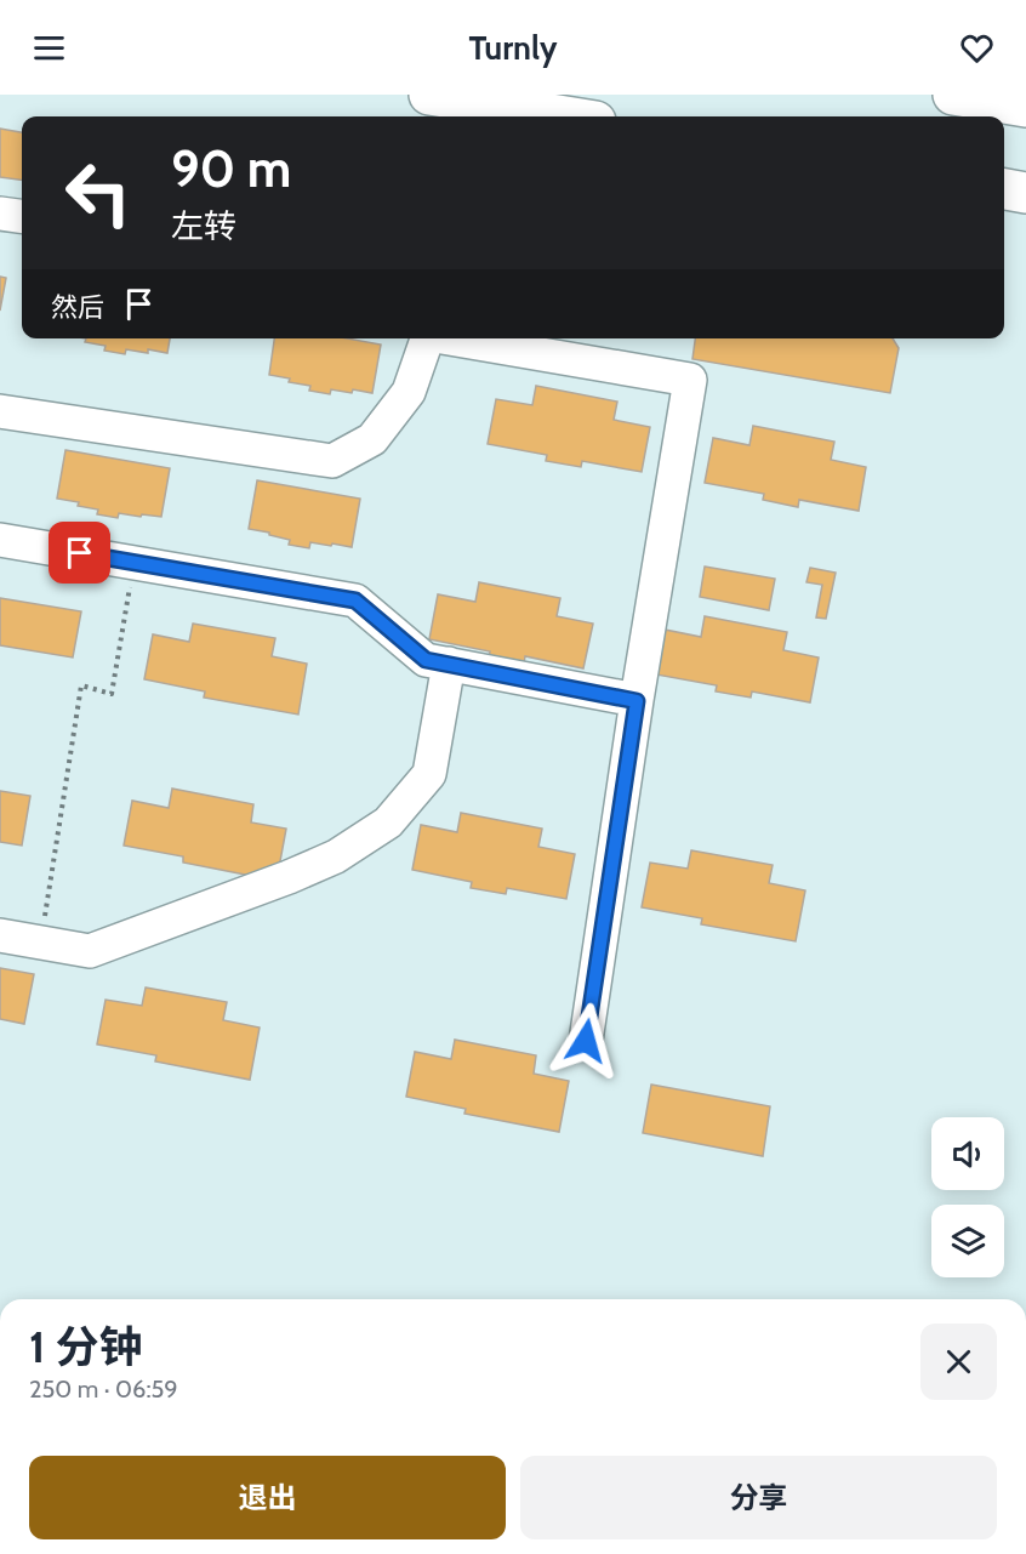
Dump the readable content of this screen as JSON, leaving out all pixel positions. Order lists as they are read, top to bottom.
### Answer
{
  "page": {
    "header": "Turnly",
    "turn": ["90 m", "左转"],
    "then": "然后",
    "heading": ["1 分钟", "250 m · 06:59"],
    "buttons": ["退出", "分享"]
  }
}
